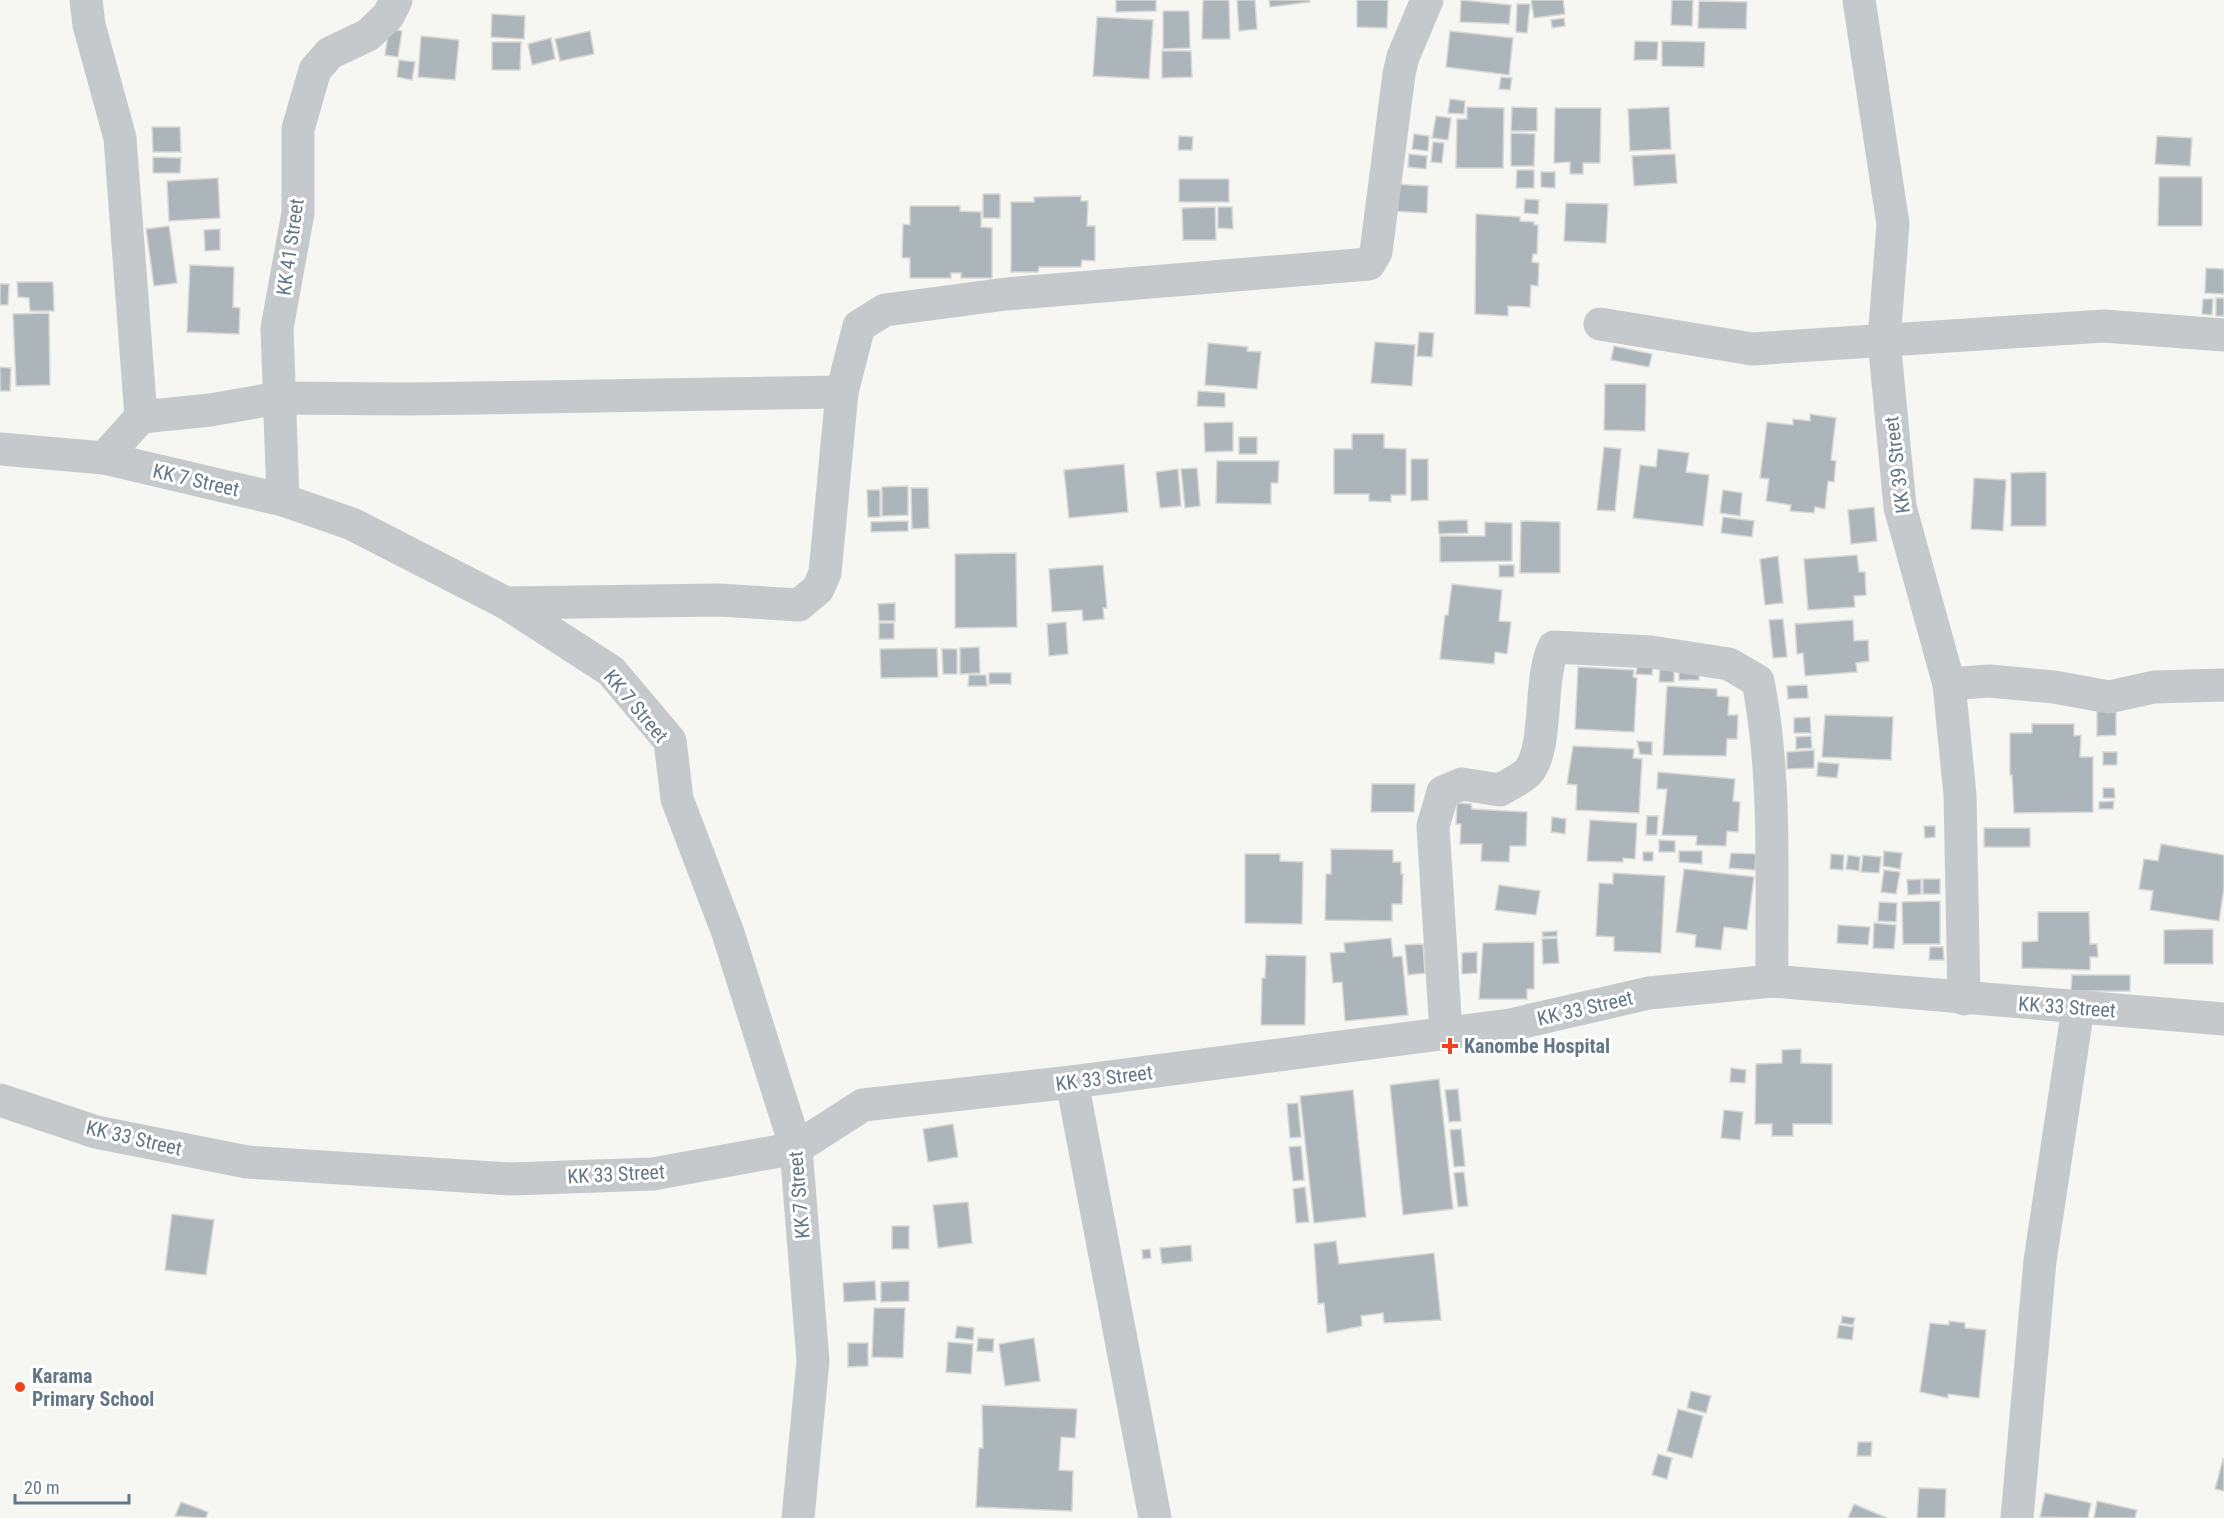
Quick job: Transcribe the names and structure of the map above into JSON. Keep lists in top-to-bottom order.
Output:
{
  "streets": {
    "street": [
      "KK 41 Street",
      "KK 39 Street",
      "KK 7 Street",
      "KK 33 Street"
    ]
  },
  "crossings": [
    ["KK 41 Street", "KK 7 Street"],
    ["KK 39 Street", "KK 33 Street"],
    ["KK 7 Street", "KK 33 Street"]
  ],
  "places": {
    "health": ["Kanombe Hospital"],
    "other": ["Karama Primary School"]
  },
  "scale_bar": "20 m"
}
